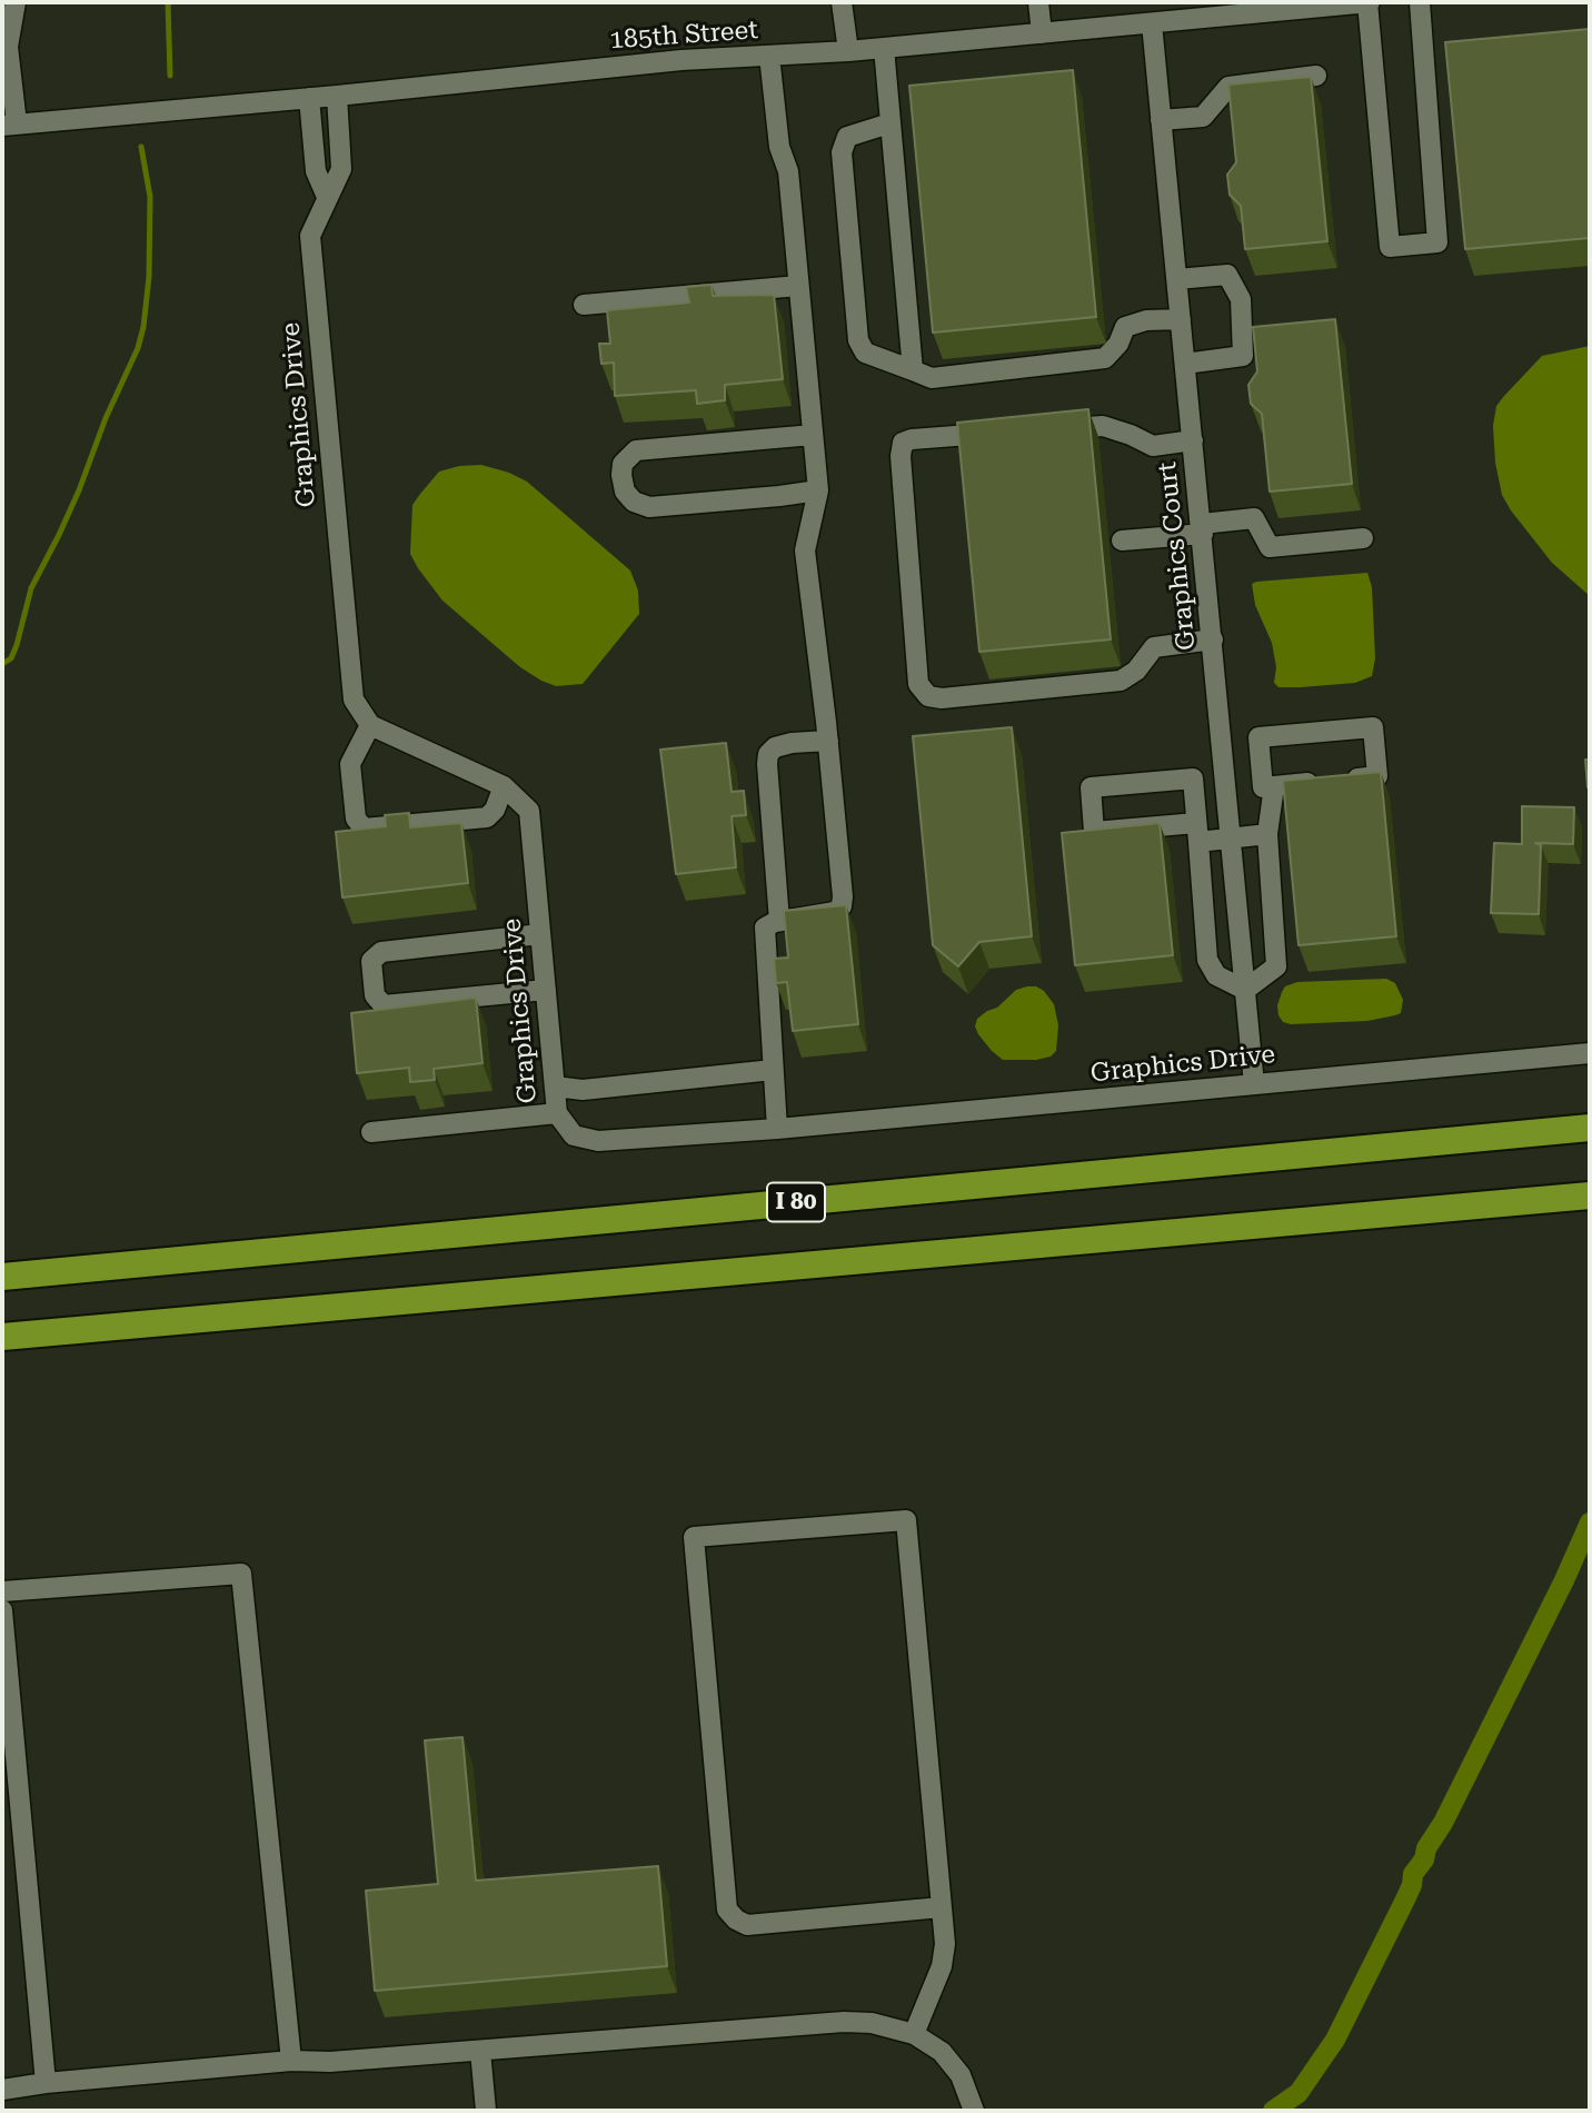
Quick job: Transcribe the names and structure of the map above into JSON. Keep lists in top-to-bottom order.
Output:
{
  "streets": {
    "highway": ["I 80"],
    "street": ["185th Street", "Graphics Drive", "Graphics Court"]
  },
  "crossings": [
    ["185th Street", "Graphics Drive"],
    ["185th Street", "Graphics Court"],
    ["Graphics Drive", "Graphics Court"]
  ]
}
